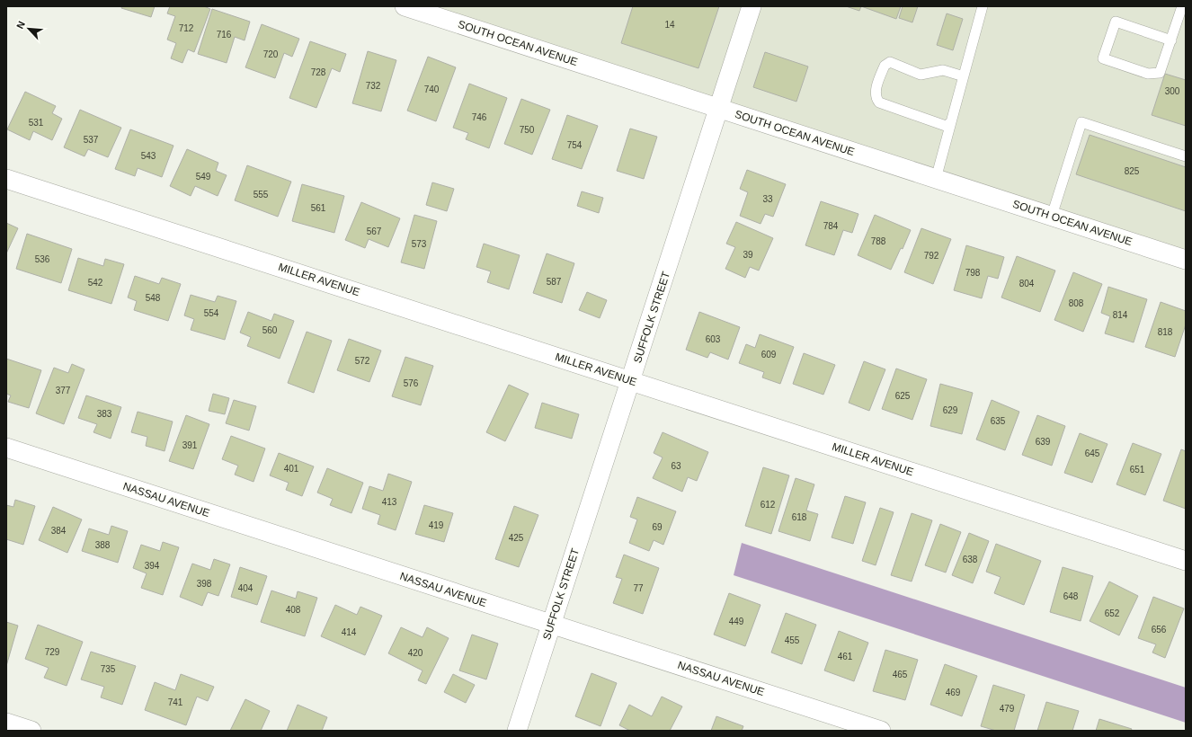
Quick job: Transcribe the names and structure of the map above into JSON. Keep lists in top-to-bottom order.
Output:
{
  "streets": {
    "street": [
      "SOUTH OCEAN AVENUE",
      "MILLER AVENUE",
      "SUFFOLK STREET",
      "NASSAU AVENUE"
    ]
  },
  "crossings": [
    ["SOUTH OCEAN AVENUE", "SUFFOLK STREET"],
    ["MILLER AVENUE", "SUFFOLK STREET"],
    ["SUFFOLK STREET", "NASSAU AVENUE"]
  ],
  "house_numbers": [
    "14",
    "712",
    "716",
    "720",
    "728",
    "732",
    "740",
    "300",
    "746",
    "531",
    "750",
    "537",
    "754",
    "543",
    "825",
    "549",
    "555",
    "33",
    "561",
    "784",
    "567",
    "788",
    "573",
    "39",
    "792",
    "536",
    "798",
    "587",
    "542",
    "804",
    "548",
    "808",
    "554",
    "814",
    "560",
    "818",
    "603",
    "609",
    "572",
    "576",
    "377",
    "625",
    "629",
    "383",
    "635",
    "639",
    "391",
    "645",
    "63",
    "401",
    "651",
    "413",
    "612",
    "618",
    "419",
    "69",
    "384",
    "425",
    "388",
    "638",
    "394",
    "398",
    "404",
    "77",
    "648",
    "408",
    "652",
    "449",
    "656",
    "414",
    "455",
    "729",
    "420",
    "461",
    "735",
    "465",
    "469",
    "741",
    "479"
  ],
  "north": "top left"
}
